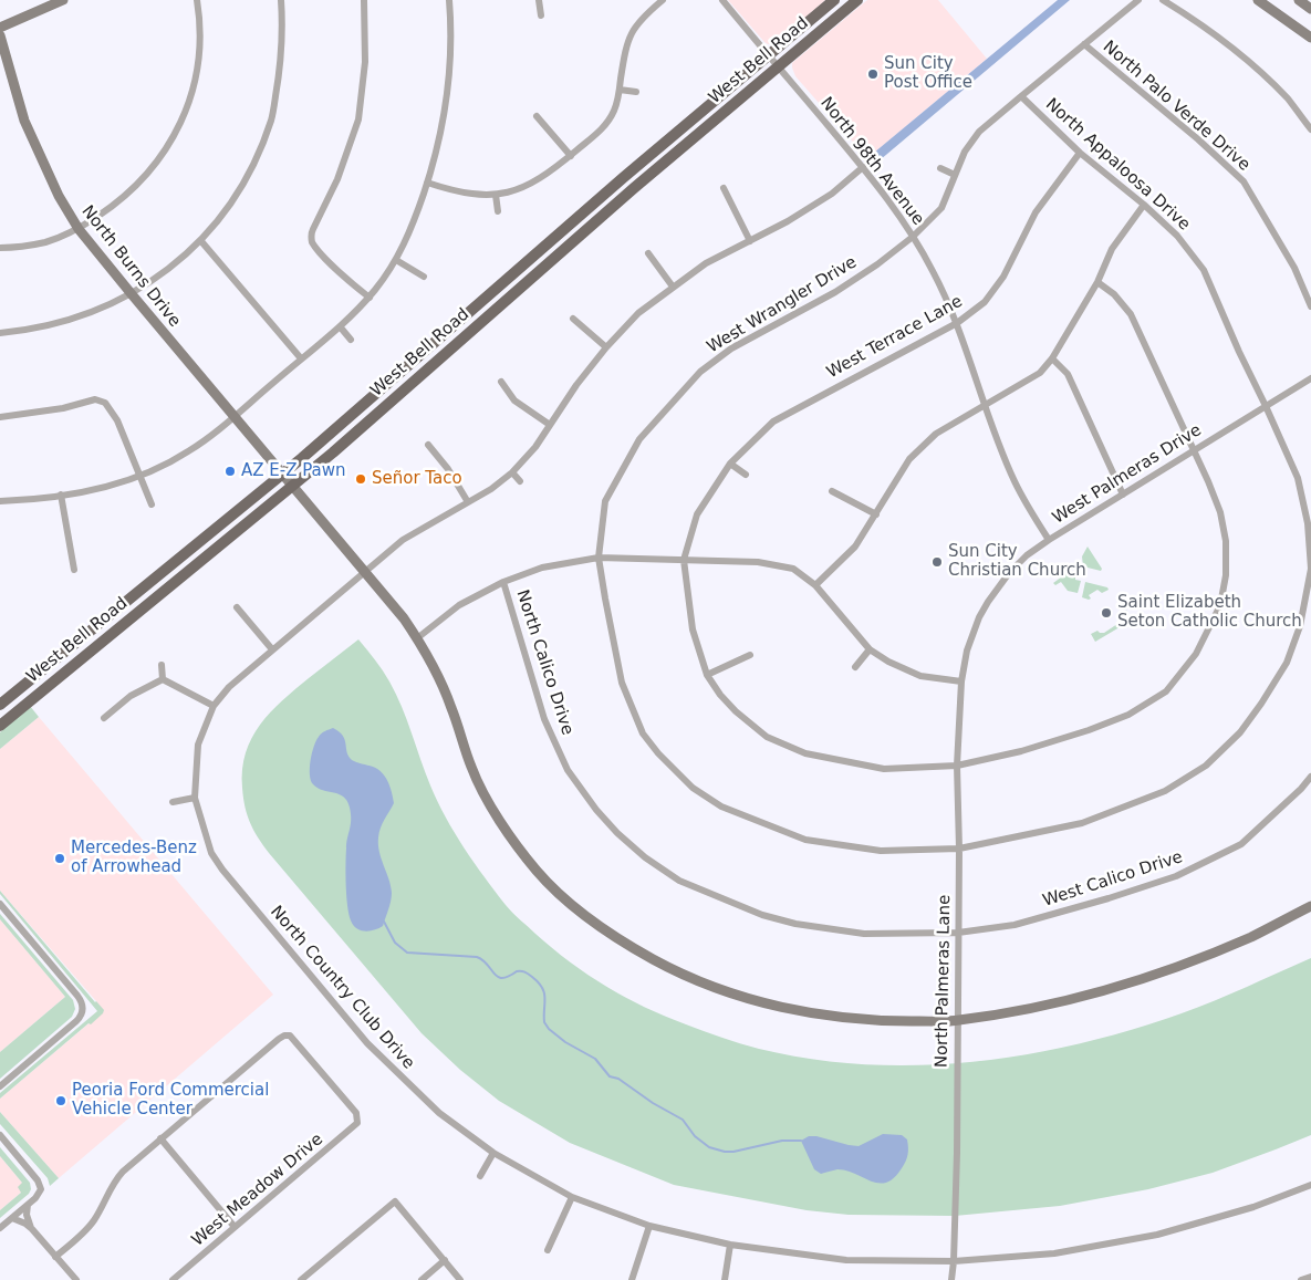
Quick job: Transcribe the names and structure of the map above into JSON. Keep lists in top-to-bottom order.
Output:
{
  "streets": {
    "main road": ["West Bell Road"],
    "street": [
      "North Palo Verde Drive",
      "North 98th Avenue",
      "North Appaloosa Drive",
      "North Burns Drive",
      "West Wrangler Drive",
      "West Terrace Lane",
      "West Palmeras Drive",
      "North Calico Drive",
      "West Calico Drive",
      "North Palmeras Lane",
      "North Country Club Drive",
      "West Meadow Drive"
    ]
  },
  "crossings": [
    ["West Bell Road", "North 98th Avenue"],
    ["West Bell Road", "North Burns Drive"],
    ["North Palo Verde Drive", "West Wrangler Drive"],
    ["North 98th Avenue", "West Wrangler Drive"],
    ["North 98th Avenue", "West Terrace Lane"],
    ["North 98th Avenue", "West Palmeras Drive"],
    ["North Appaloosa Drive", "West Wrangler Drive"],
    ["North Appaloosa Drive", "West Terrace Lane"],
    ["North Appaloosa Drive", "West Palmeras Drive"],
    ["North Appaloosa Drive", "North Palmeras Lane"],
    ["North Burns Drive", "North Palmeras Lane"],
    ["West Wrangler Drive", "North Palmeras Lane"],
    ["West Palmeras Drive", "North Palmeras Lane"],
    ["North Calico Drive", "West Calico Drive"],
    ["North Calico Drive", "North Palmeras Lane"],
    ["West Calico Drive", "North Palmeras Lane"],
    ["North Palmeras Lane", "North Country Club Drive"]
  ],
  "places": [
    "Sun City Post Office",
    "AZ E-Z Pawn",
    "Señor Taco",
    "Sun City Christian Church",
    "Saint Elizabeth Seton Catholic Church",
    "Mercedes-Benz of Arrowhead",
    "Peoria Ford Commercial Vehicle Center"
  ]
}
